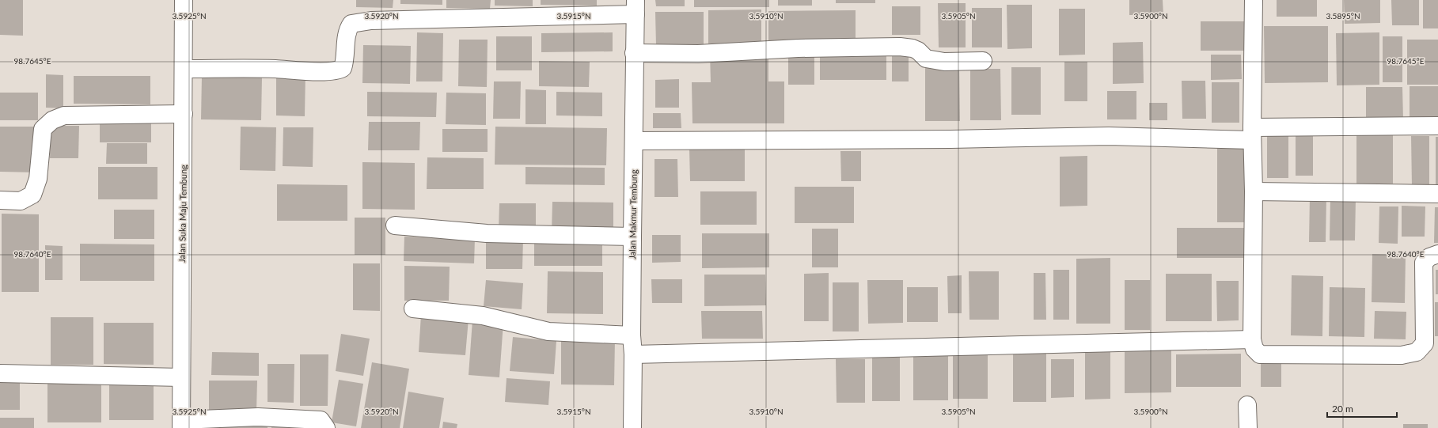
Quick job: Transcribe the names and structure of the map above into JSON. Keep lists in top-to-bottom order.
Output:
{
  "streets": {
    "street": ["Jalan Suka Maju Tembung", "Jalan Makmur Tembung"]
  },
  "scale_bar": "20 m",
  "coordinates": [
    "3.5925°N",
    "3.5920°N",
    "3.5915°N",
    "3.5910°N",
    "3.5905°N",
    "3.5900°N",
    "3.5895°N",
    "98.7645°E",
    "98.7640°E"
  ]
}
